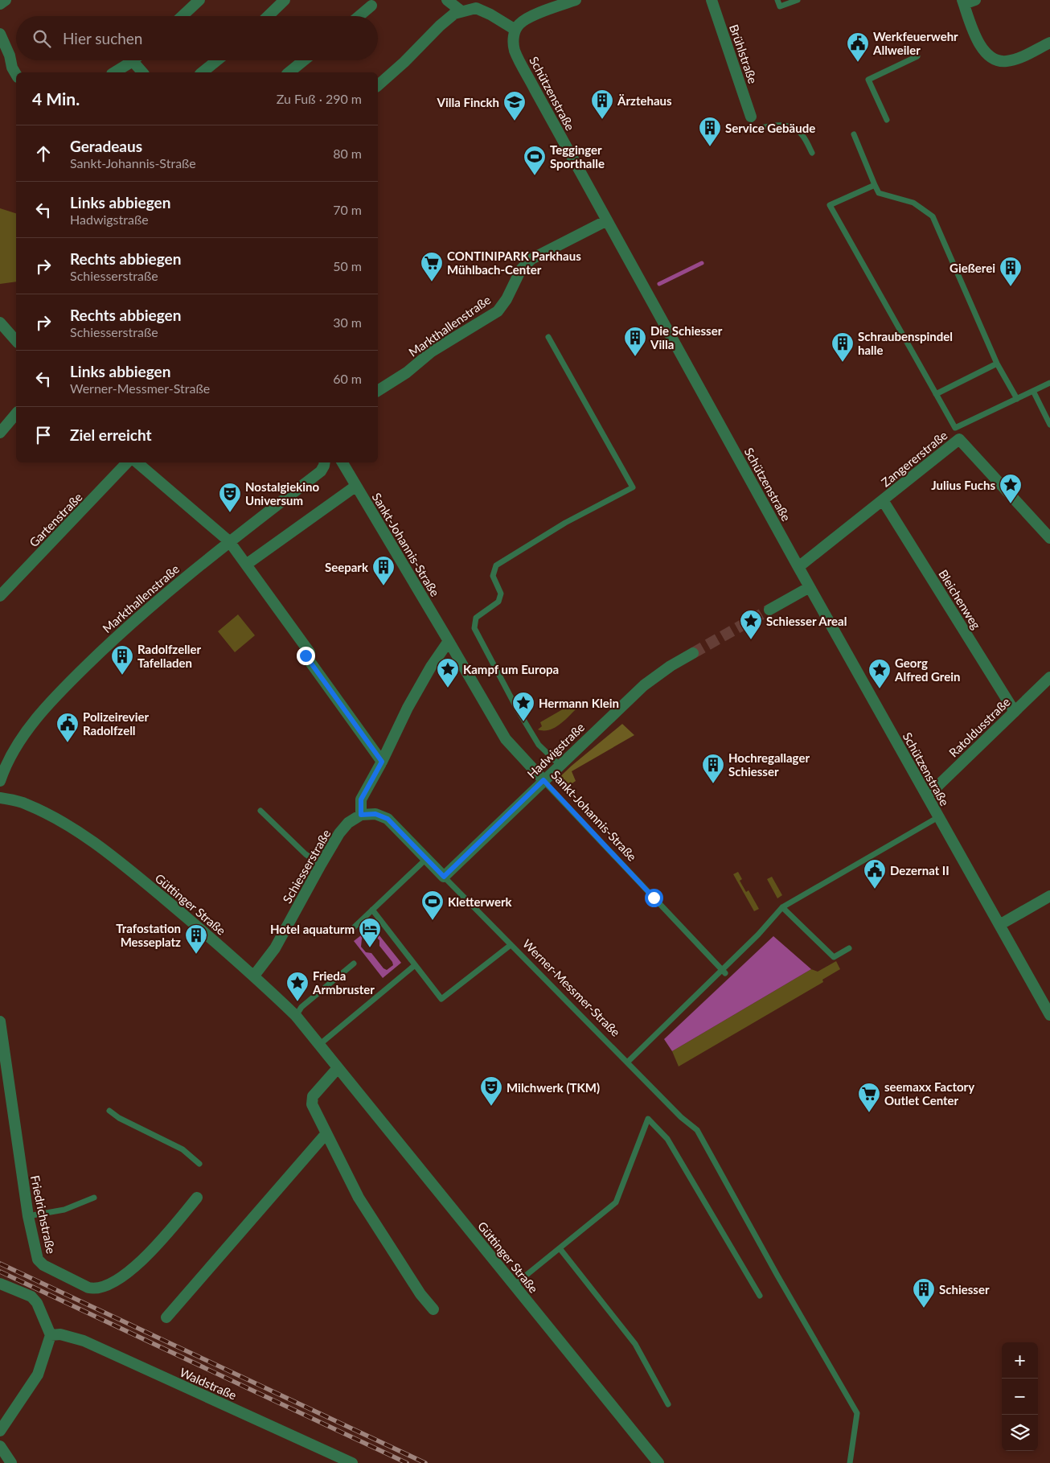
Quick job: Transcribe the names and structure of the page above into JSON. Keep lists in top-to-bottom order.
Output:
{
  "streets": {
    "street": [
      "Brühlstraße",
      "Schützenstraße",
      "Markthallenstraße",
      "Zangererstraße",
      "Gartenstraße",
      "Sankt-Johannis-Straße",
      "Bleichenweg",
      "Ratoldusstraße",
      "Hadwigstraße",
      "Schiesserstraße",
      "Güttinger Straße",
      "Friedrichstraße",
      "Waldstraße"
    ],
    "lane": ["Werner-Messmer-Straße"]
  },
  "crossings": [
    ["Schützenstraße", "Markthallenstraße"],
    ["Schützenstraße", "Zangererstraße"],
    ["Schützenstraße", "Ratoldusstraße"],
    ["Zangererstraße", "Bleichenweg"],
    ["Sankt-Johannis-Straße", "Hadwigstraße"],
    ["Bleichenweg", "Ratoldusstraße"],
    ["Hadwigstraße", "Werner-Messmer-Straße"],
    ["Schiesserstraße", "Güttinger Straße"]
  ],
  "places": {
    "public building": ["Werkfeuerwehr Allweiler", "Polizeirevier Radolfzell", "Dezernat II"],
    "building": [
      "Ärztehaus",
      "Service Gebäude",
      "Gießerei",
      "Die Schiesser Villa",
      "Schraubenspindel halle",
      "Seepark",
      "Radolfzeller Tafelladen",
      "Hochregallager Schiesser",
      "Trafostation Messeplatz",
      "Schiesser"
    ],
    "school or university": ["Villa Finckh"],
    "sports": ["Tegginger Sporthalle", "Kletterwerk"],
    "supermarket": ["CONTINIPARK Parkhaus Mühlbach-Center", "seemaxx Factory Outlet Center"],
    "place": [
      "Julius Fuchs",
      "Schiesser Areal",
      "Kampf um Europa",
      "Georg Alfred Grein",
      "Hermann Klein",
      "Frieda Armbruster"
    ],
    "theatre": ["Nostalgiekino Universum", "Milchwerk (TKM)"],
    "hotel": ["Hotel aquaturm"]
  },
  "page": {
    "search": "Hier suchen",
    "heading": ["4 Min.", "Zu Fuß · 290 m"],
    "list": [
      ["Geradeaus", "Sankt-Johannis-Straße", "80 m"],
      ["Links abbiegen", "Hadwigstraße", "70 m"],
      ["Rechts abbiegen", "Schiesserstraße", "50 m"],
      ["Rechts abbiegen", "Schiesserstraße", "30 m"],
      ["Links abbiegen", "Werner-Messmer-Straße", "60 m"],
      "Ziel erreicht"
    ],
    "map_buttons": ["+", "−"]
  }
}
